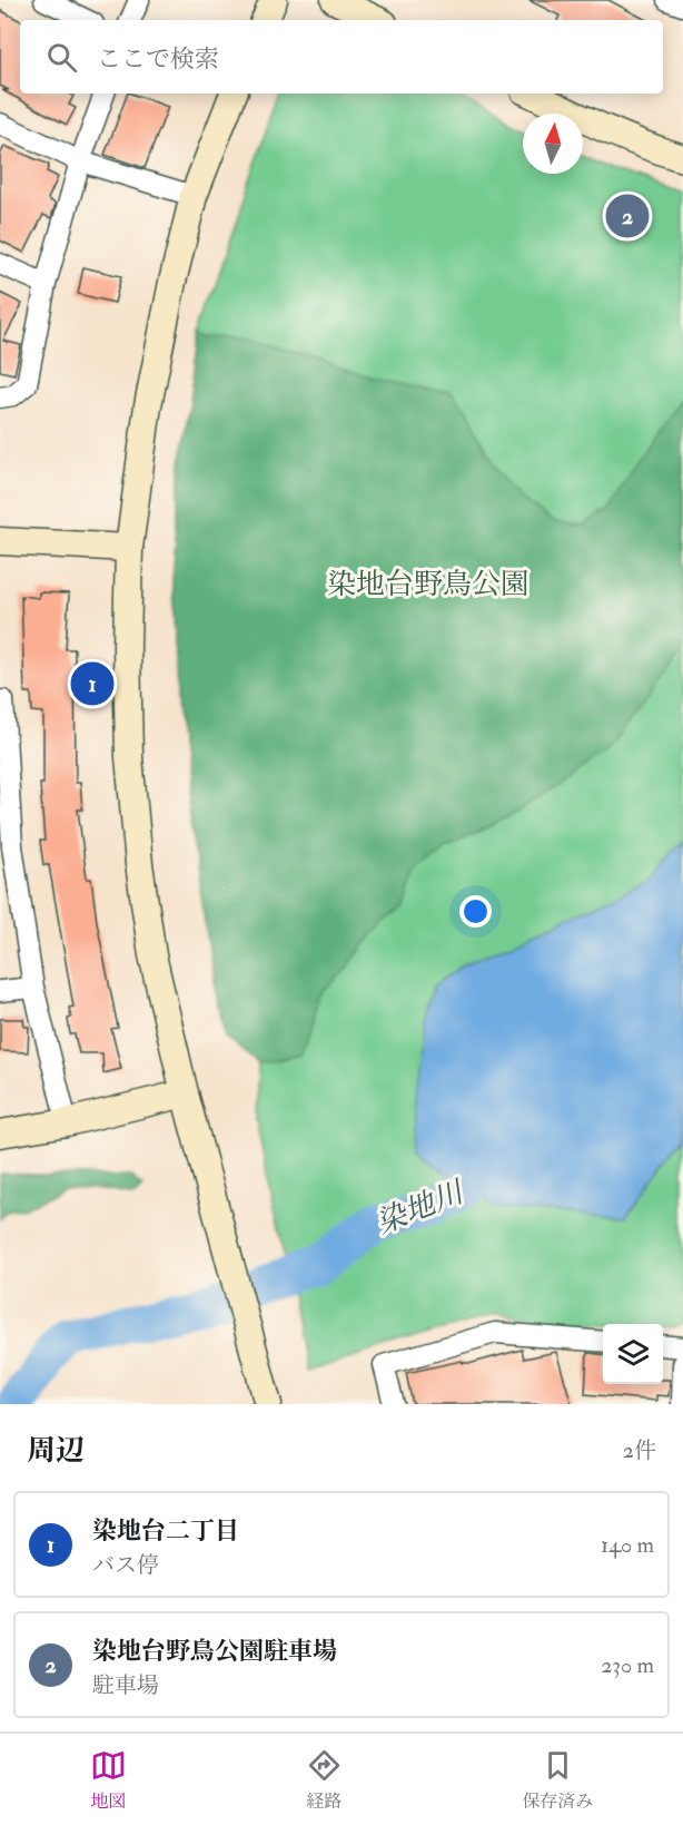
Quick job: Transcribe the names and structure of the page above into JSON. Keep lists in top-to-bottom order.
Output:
{
  "water": ["染地川"],
  "parks": ["染地台野鳥公園"],
  "north": "top",
  "page": {
    "search": "ここで検索",
    "pins": ["2", "1"],
    "heading": ["周辺", "2件"],
    "list": [
      {
        "mark": "1",
        "name": "染地台二丁目",
        "note": "バス停",
        "value": "140 m"
      },
      {
        "mark": "2",
        "name": "染地台野鳥公園駐車場",
        "note": "駐車場",
        "value": "230 m"
      }
    ],
    "nav": ["地図", "経路", "保存済み"]
  }
}
